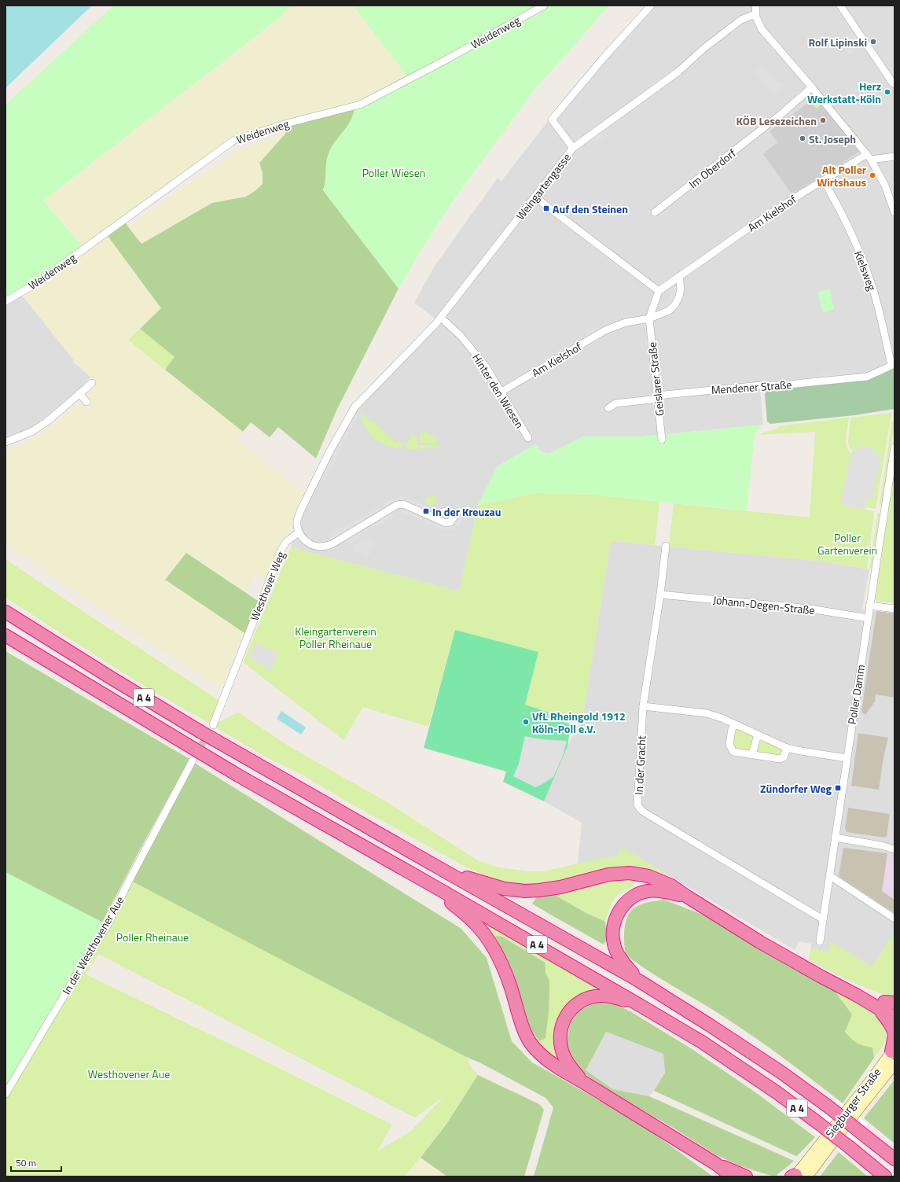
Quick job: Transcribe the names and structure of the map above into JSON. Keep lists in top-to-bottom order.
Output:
{
  "streets": {
    "highway": ["A 4"],
    "main road": ["Siegburger Straße"],
    "street": [
      "Weidenweg",
      "Im Oberdorf",
      "Weingartengasse",
      "Am Kielshof",
      "Kielsweg",
      "Geislarer Straße",
      "Mendener Straße",
      "Hinter den Wiesen",
      "Westhover Weg",
      "Johann-Degen-Straße",
      "Poller Damm",
      "In der Gracht",
      "In der Westhovener Aue"
    ]
  },
  "crossings": [
    ["Weingartengasse", "Hinter den Wiesen"],
    ["Weingartengasse", "Westhover Weg"],
    ["Am Kielshof", "Kielsweg"],
    ["Am Kielshof", "Geislarer Straße"],
    ["Am Kielshof", "Hinter den Wiesen"],
    ["Kielsweg", "Mendener Straße"],
    ["Geislarer Straße", "Mendener Straße"],
    ["Johann-Degen-Straße", "Poller Damm"],
    ["Johann-Degen-Straße", "In der Gracht"],
    ["Poller Damm", "In der Gracht"]
  ],
  "parks": [
    "Poller Wiesen",
    "Poller Gartenverein",
    "Kleingartenverein Poller Rheinaue",
    "Poller Rheinaue",
    "Westhovener Aue"
  ],
  "places": {
    "other": [
      "Rolf Lipinski",
      "Herz Werkstatt-Köln",
      "KÖB Lesezeichen",
      "St. Joseph",
      "Alt Poller Wirtshaus",
      "VfL Rheingold 1912 Köln-Poll e.V."
    ],
    "transit": ["Auf den Steinen", "In der Kreuzau", "Zündorfer Weg"]
  },
  "scale_bar": "50 m"
}
